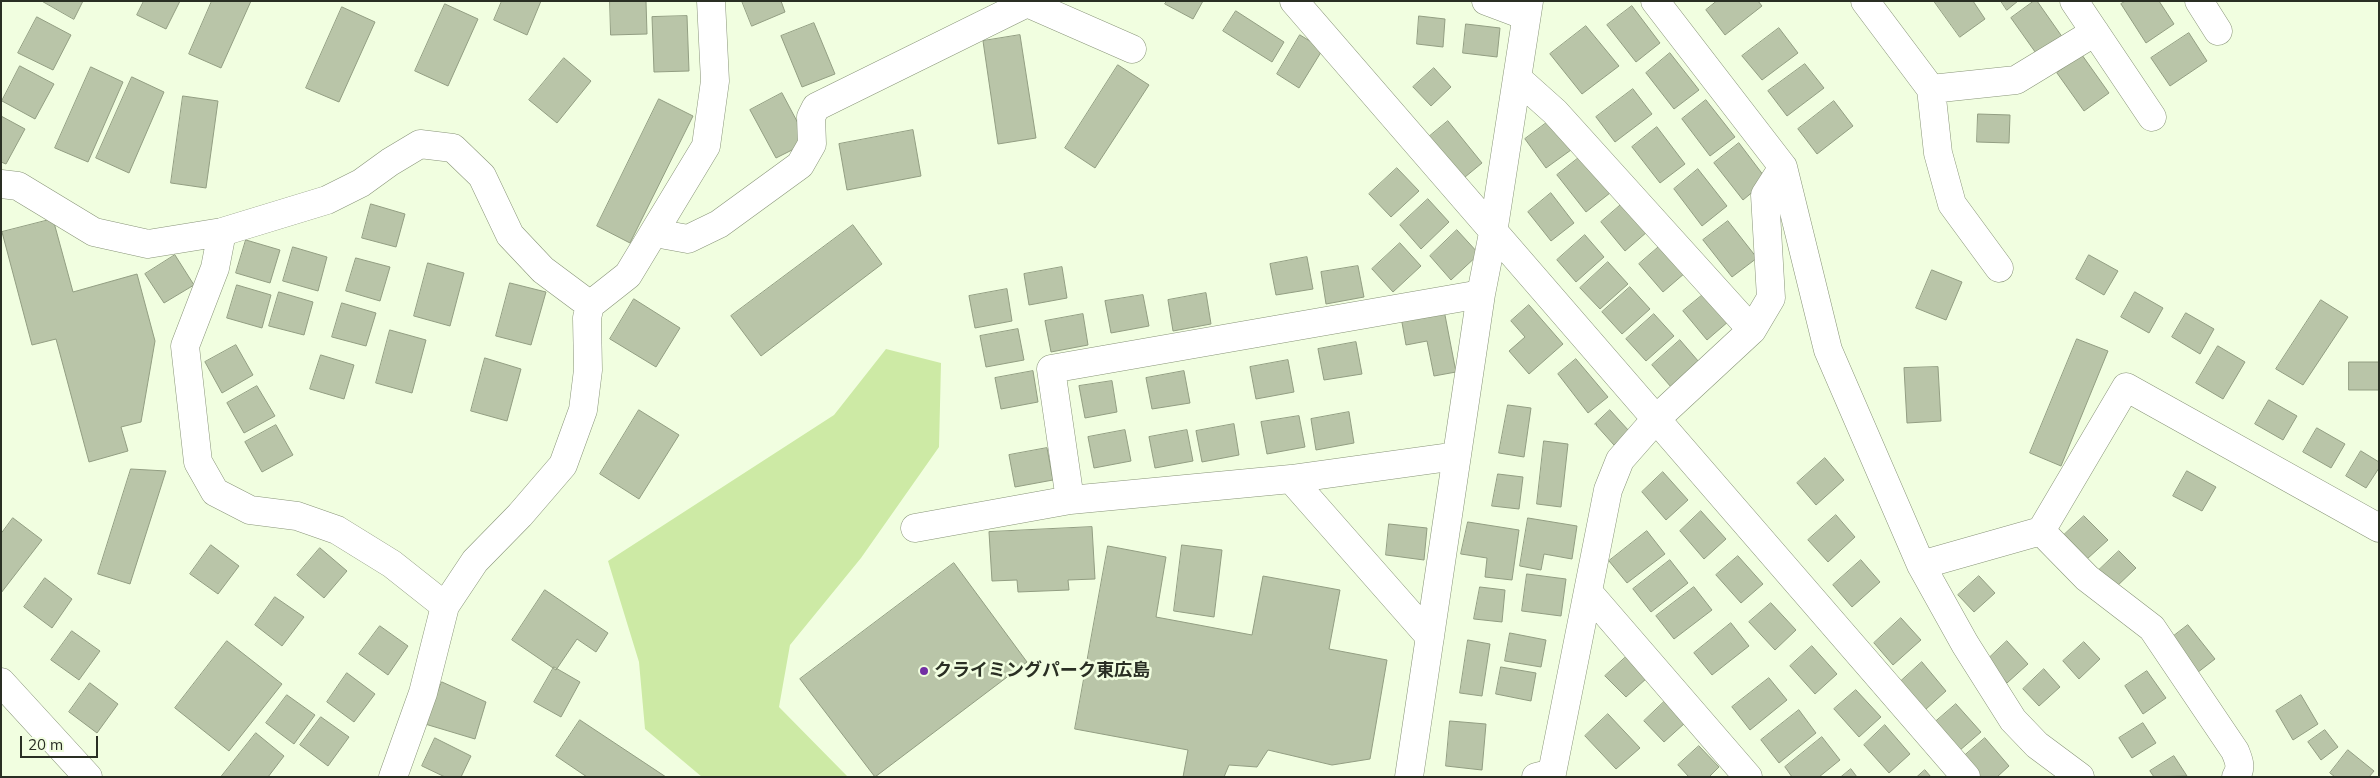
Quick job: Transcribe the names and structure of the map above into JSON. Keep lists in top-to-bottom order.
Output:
{
  "places": ["クライミングパーク東広島"],
  "scale_bar": "20 m"
}
